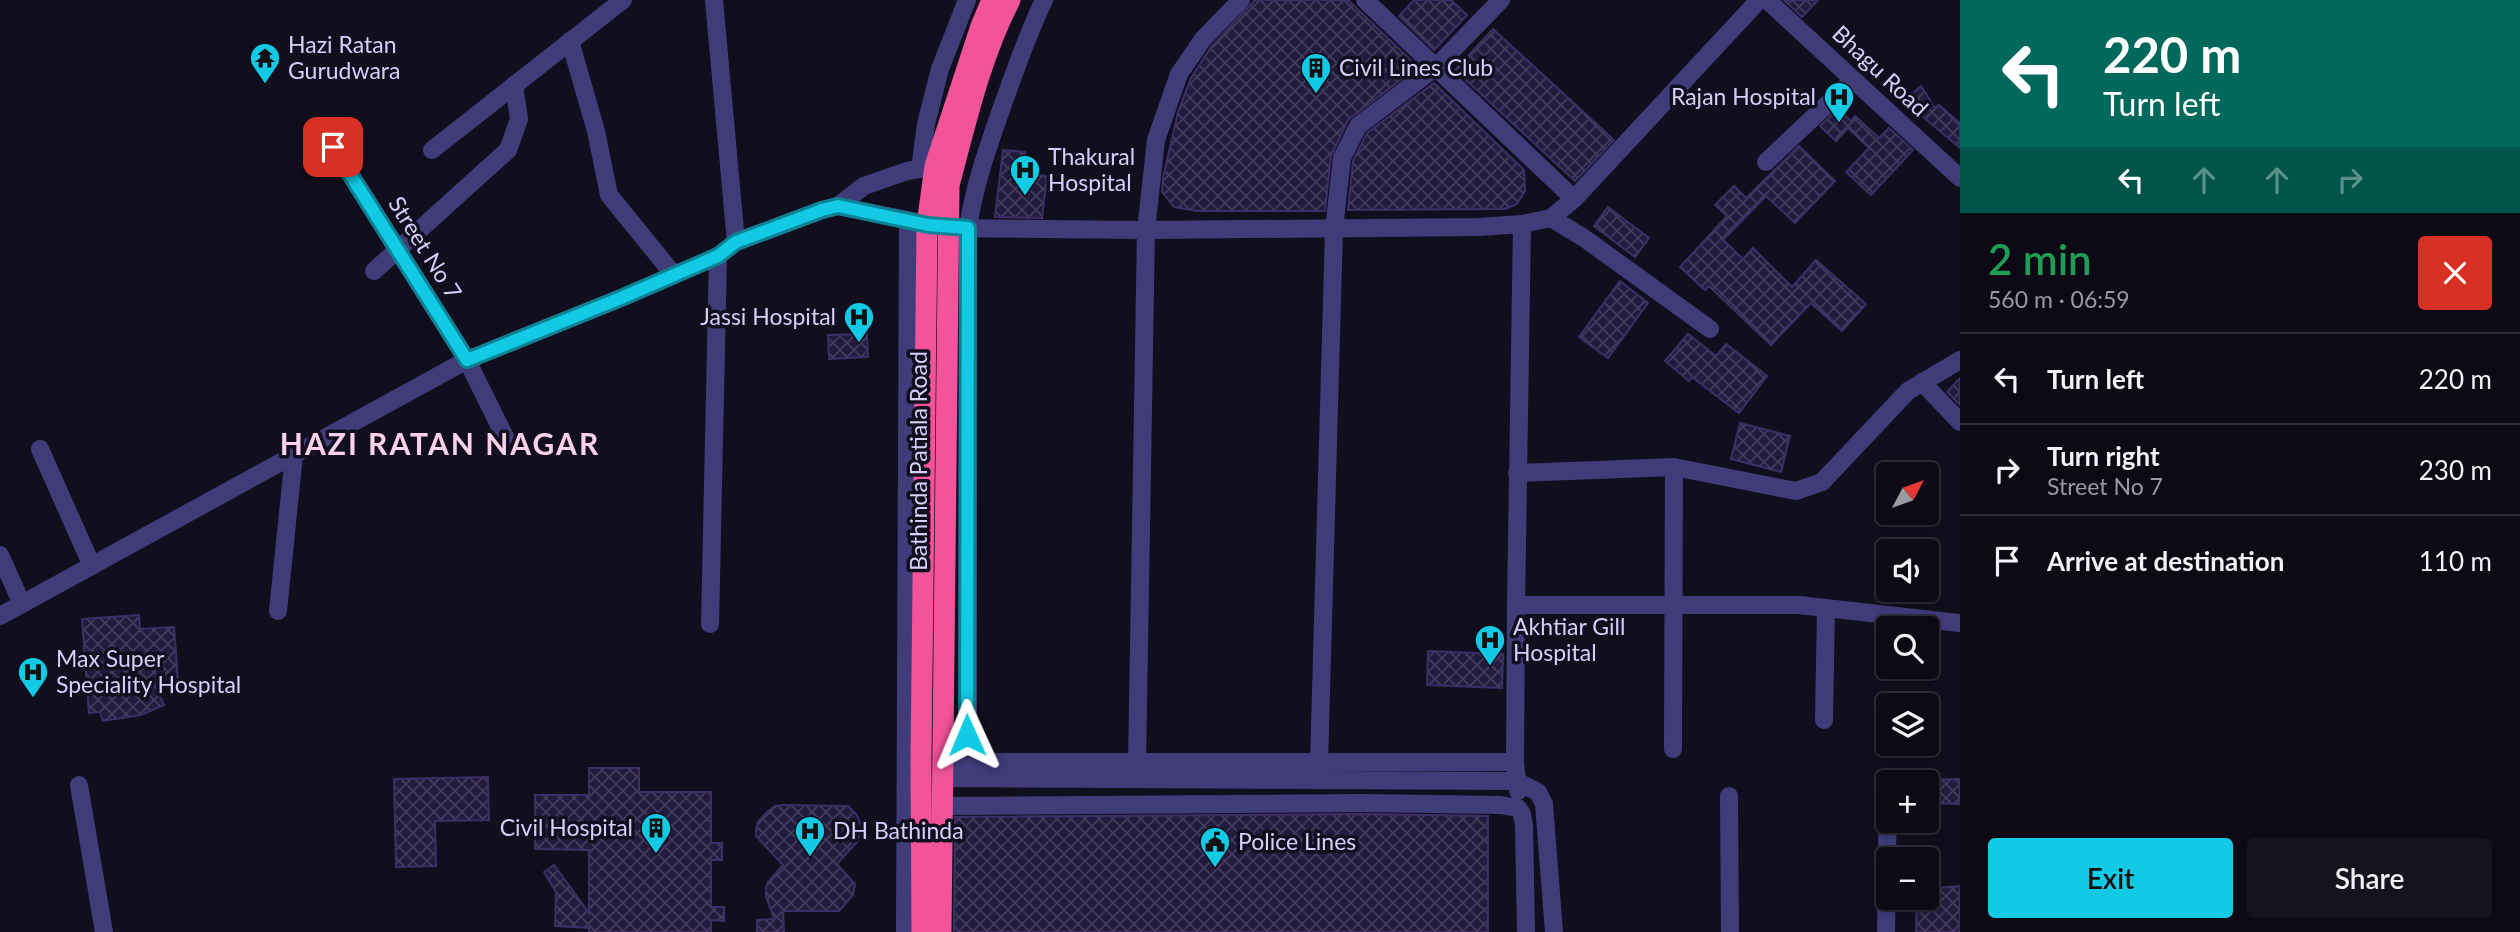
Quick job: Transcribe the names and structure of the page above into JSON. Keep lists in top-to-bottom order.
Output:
{
  "streets": {
    "highway": ["Bathinda Patiala Road"],
    "street": ["Bhagu Road", "Street No 7"]
  },
  "districts": ["HAZI RATAN NAGAR"],
  "places": {
    "temple": ["Hazi Ratan Gurudwara"],
    "building": ["Civil Lines Club", "Civil Hospital"],
    "hospital": [
      "Rajan Hospital",
      "Thakural Hospital",
      "Jassi Hospital",
      "Akhtiar Gill Hospital",
      "Max Super Speciality Hospital",
      "DH Bathinda"
    ],
    "public building": ["Police Lines"]
  },
  "north": "top right",
  "page": {
    "turn": ["220 m", "Turn left"],
    "heading": ["2 min", "560 m · 06:59"],
    "list": [
      {
        "name": "Turn left",
        "value": "220 m"
      },
      {
        "name": "Turn right",
        "note": "Street No 7",
        "value": "230 m"
      },
      {
        "name": "Arrive at destination",
        "value": "110 m"
      }
    ],
    "map_buttons": ["+", "−"],
    "buttons": ["Exit", "Share"]
  }
}
